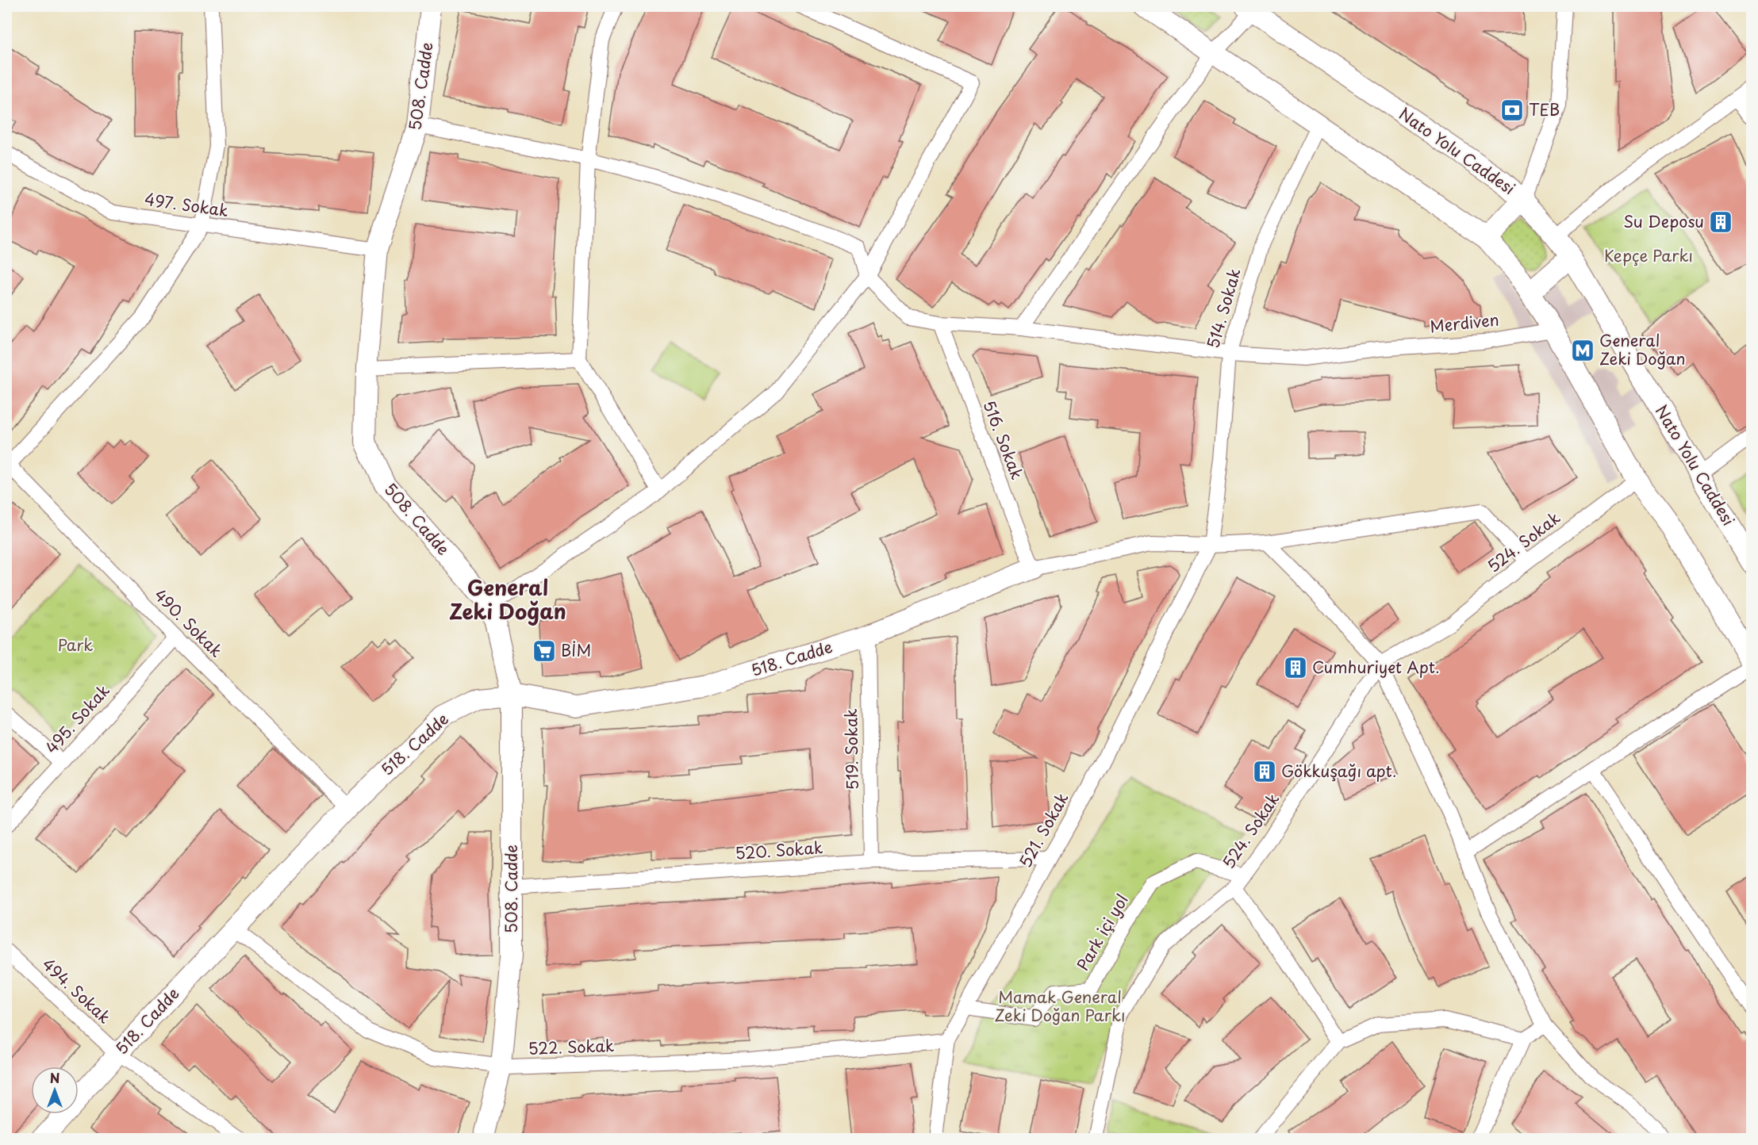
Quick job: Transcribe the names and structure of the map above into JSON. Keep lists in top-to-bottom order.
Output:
{
  "streets": {
    "street": [
      "508. Cadde",
      "Nato Yolu Caddesi",
      "497. Sokak",
      "514. Sokak",
      "Merdiven",
      "516. Sokak",
      "524. Sokak",
      "490. Sokak",
      "518. Cadde",
      "495. Sokak",
      "519. Sokak",
      "521. Sokak",
      "520. Sokak",
      "Park içi yol",
      "494. Sokak",
      "522. Sokak"
    ]
  },
  "crossings": [
    ["508. Cadde", "497. Sokak"],
    ["508. Cadde", "518. Cadde"],
    ["508. Cadde", "520. Sokak"],
    ["508. Cadde", "522. Sokak"],
    ["514. Sokak", "Merdiven"],
    ["514. Sokak", "521. Sokak"],
    ["Merdiven", "516. Sokak"],
    ["516. Sokak", "518. Cadde"],
    ["524. Sokak", "Park içi yol"],
    ["490. Sokak", "518. Cadde"],
    ["490. Sokak", "495. Sokak"],
    ["518. Cadde", "519. Sokak"],
    ["518. Cadde", "494. Sokak"],
    ["518. Cadde", "522. Sokak"],
    ["519. Sokak", "520. Sokak"],
    ["521. Sokak", "520. Sokak"],
    ["521. Sokak", "Park içi yol"],
    ["521. Sokak", "522. Sokak"]
  ],
  "districts": ["General Zeki Doğan"],
  "parks": ["Kepçe Parkı", "Park", "Mamak General Zeki Doğan Parkı"],
  "places": {
    "bank": ["TEB"],
    "building": ["Su Deposu", "Cumhuriyet Apt.", "Gökkuşağı apt."],
    "metro station": ["General Zeki Doğan"],
    "supermarket": ["BİM"]
  },
  "north": "top"
}
